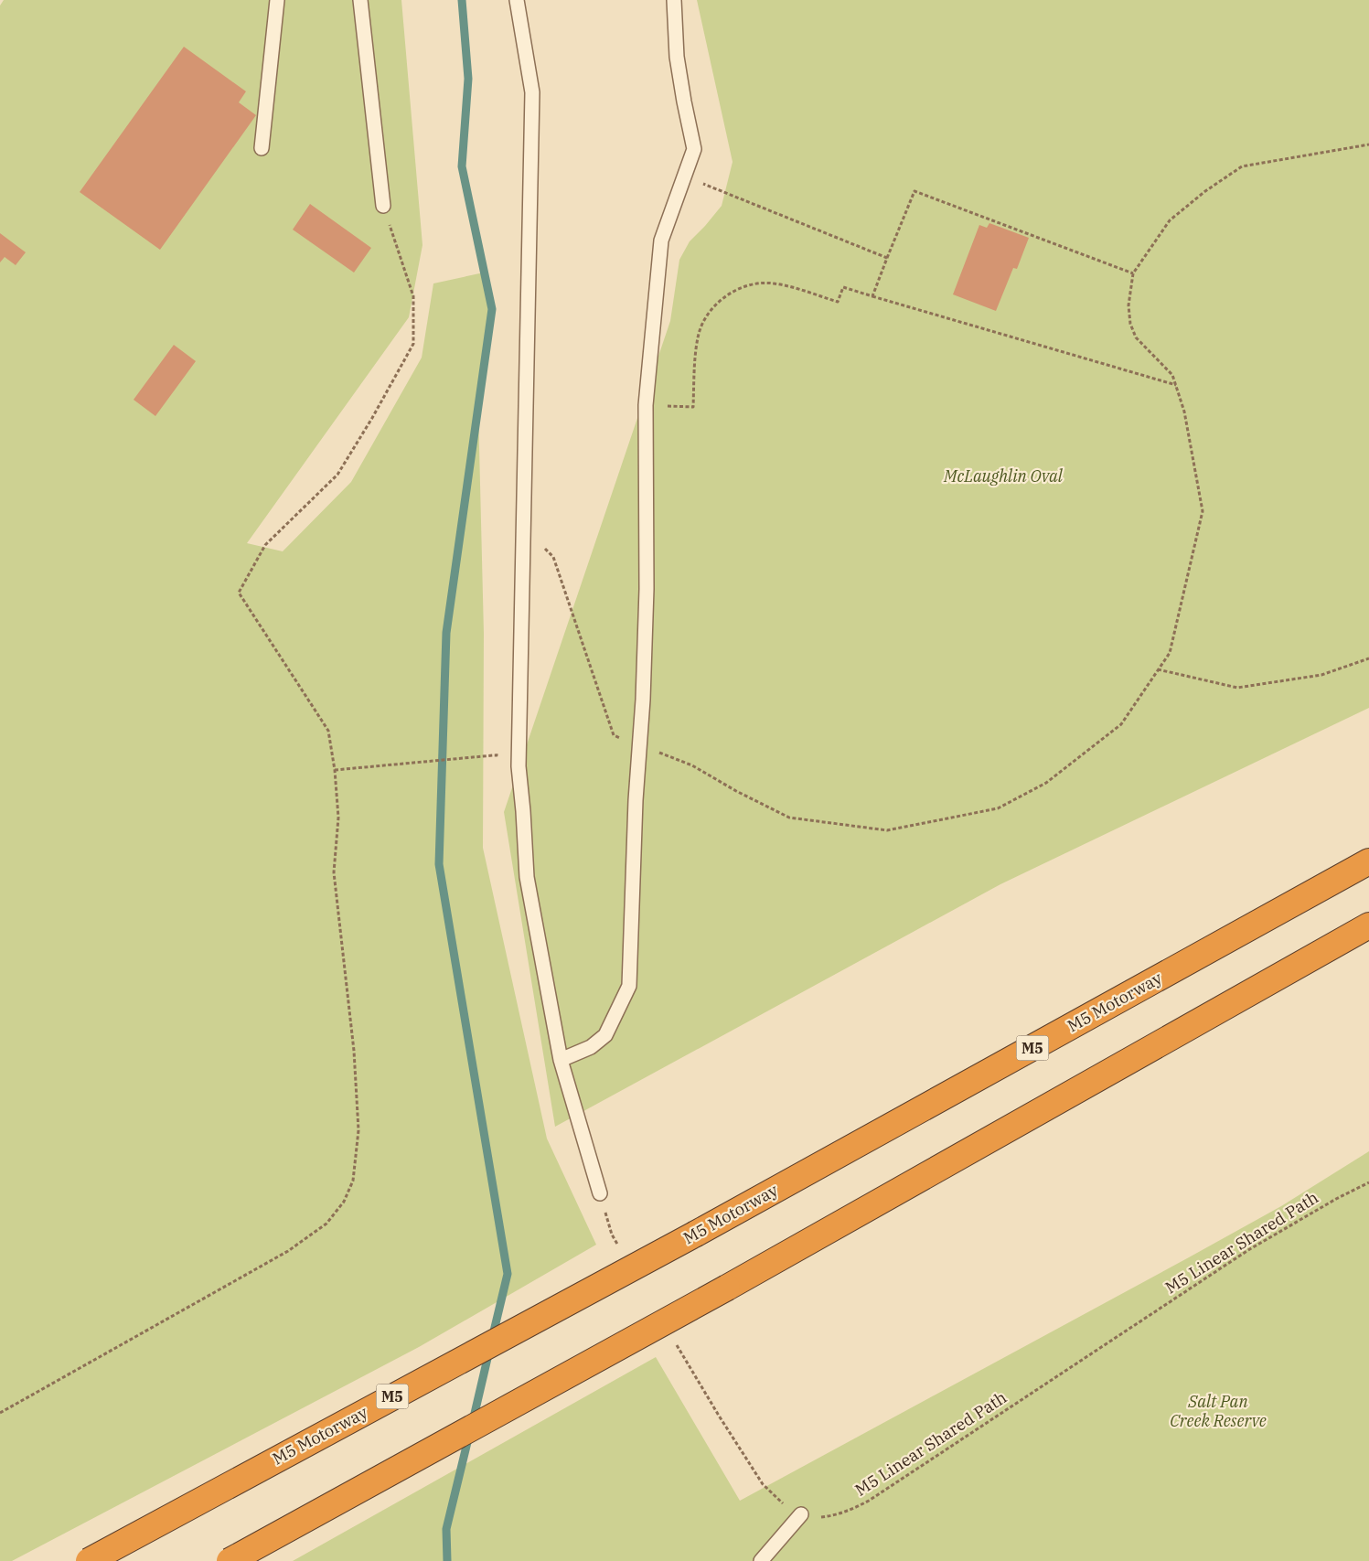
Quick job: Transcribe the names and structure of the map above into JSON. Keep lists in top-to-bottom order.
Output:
{
  "streets": {
    "highway": ["M5 Motorway", "M5"],
    "path": ["M5 Linear Shared Path"]
  },
  "parks": ["McLaughlin Oval", "Salt Pan Creek Reserve"]
}
